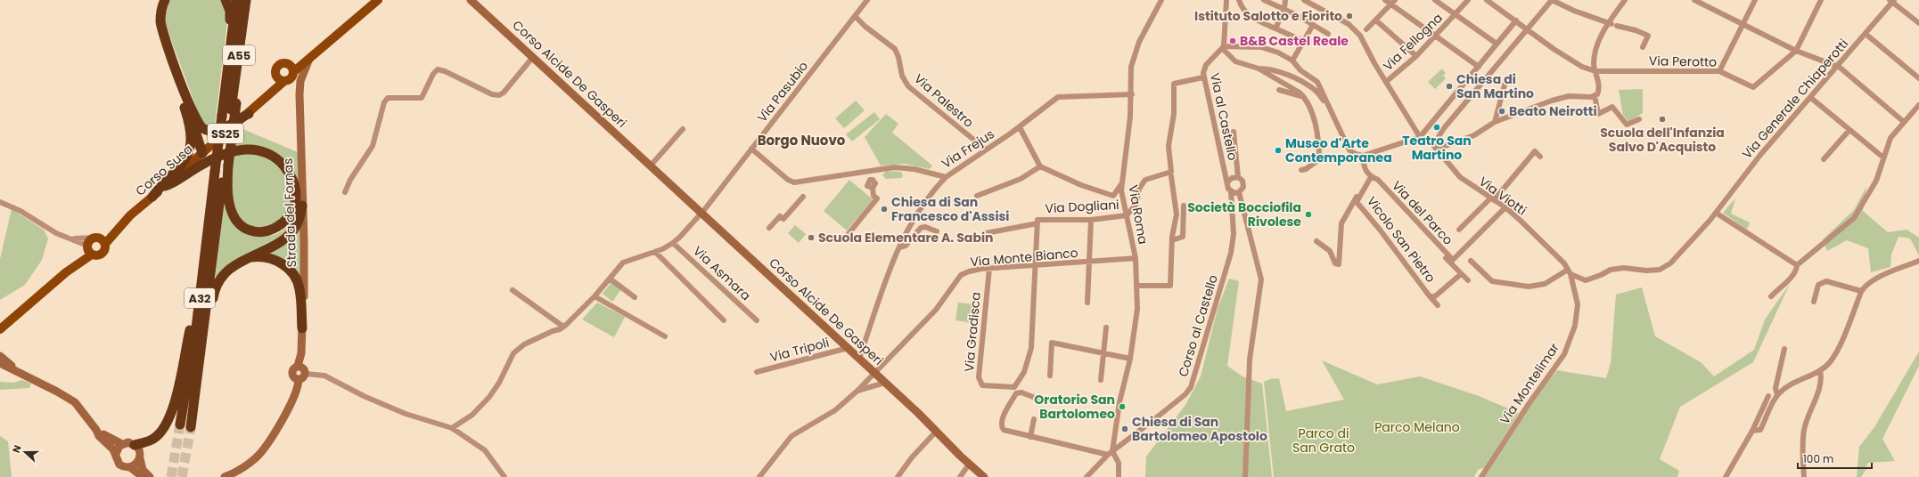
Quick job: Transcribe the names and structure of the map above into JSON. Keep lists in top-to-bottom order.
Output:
{
  "streets": {
    "highway": ["A55", "A32"],
    "main road": ["SS25", "Corso Susa"],
    "street": [
      "Via Fellogna",
      "Via Perotto",
      "Corso Alcide De Gasperi",
      "Via Pasubio",
      "Via Generale Chiaperotti",
      "Via Palestro",
      "Via al Castello",
      "Via Frejus",
      "Via Viotti",
      "Via Dogliani",
      "Strada del Fornas",
      "Via del Parco",
      "Via Roma",
      "Vicolo San Pietro",
      "Via Monte Bianco",
      "Via Asmara",
      "Corso al Castello",
      "Via Gradisca",
      "Via Tripoli",
      "Via Montelimar"
    ]
  },
  "crossings": [
    ["A55", "A32"],
    ["Corso Alcide De Gasperi", "Via Pasubio"],
    ["Corso Alcide De Gasperi", "Via Monte Bianco"],
    ["Corso Alcide De Gasperi", "Via Tripoli"],
    ["Via Pasubio", "Via Palestro"],
    ["Via Pasubio", "Via Frejus"],
    ["Via Pasubio", "Via Asmara"],
    ["Via Generale Chiaperotti", "Via Viotti"],
    ["Via Generale Chiaperotti", "Via Montelimar"],
    ["Via Palestro", "Via Frejus"],
    ["Via al Castello", "Corso al Castello"],
    ["SS25", "Corso Susa"],
    ["SS25", "Strada del Fornas"],
    ["Via Frejus", "Via Roma"],
    ["Via Viotti", "Via del Parco"],
    ["Via Viotti", "Via Montelimar"],
    ["Via Dogliani", "Via Roma"],
    ["Via del Parco", "Vicolo San Pietro"],
    ["Via Roma", "Via Monte Bianco"],
    ["Via Roma", "Corso al Castello"],
    ["Via Monte Bianco", "Via Gradisca"]
  ],
  "districts": ["Borgo Nuovo"],
  "parks": ["Parco Melano", "Parco di San Grato"],
  "places": [
    "Istituto Salotto e Fiorito",
    "B&B Castel Reale",
    "Chiesa di San Martino",
    "Beato Neirotti",
    "Scuola dell'Infanzia Salvo D'Acquisto",
    "Teatro San Martino",
    "Museo d'Arte Contemporanea",
    "Chiesa di San Francesco d'Assisi",
    "Società Bocciofila Rivolese",
    "Scuola Elementare A. Sabin",
    "Oratorio San Bartolomeo",
    "Chiesa di San Bartolomeo Apostolo"
  ],
  "scale_bar": "100 m",
  "north": "left"
}
